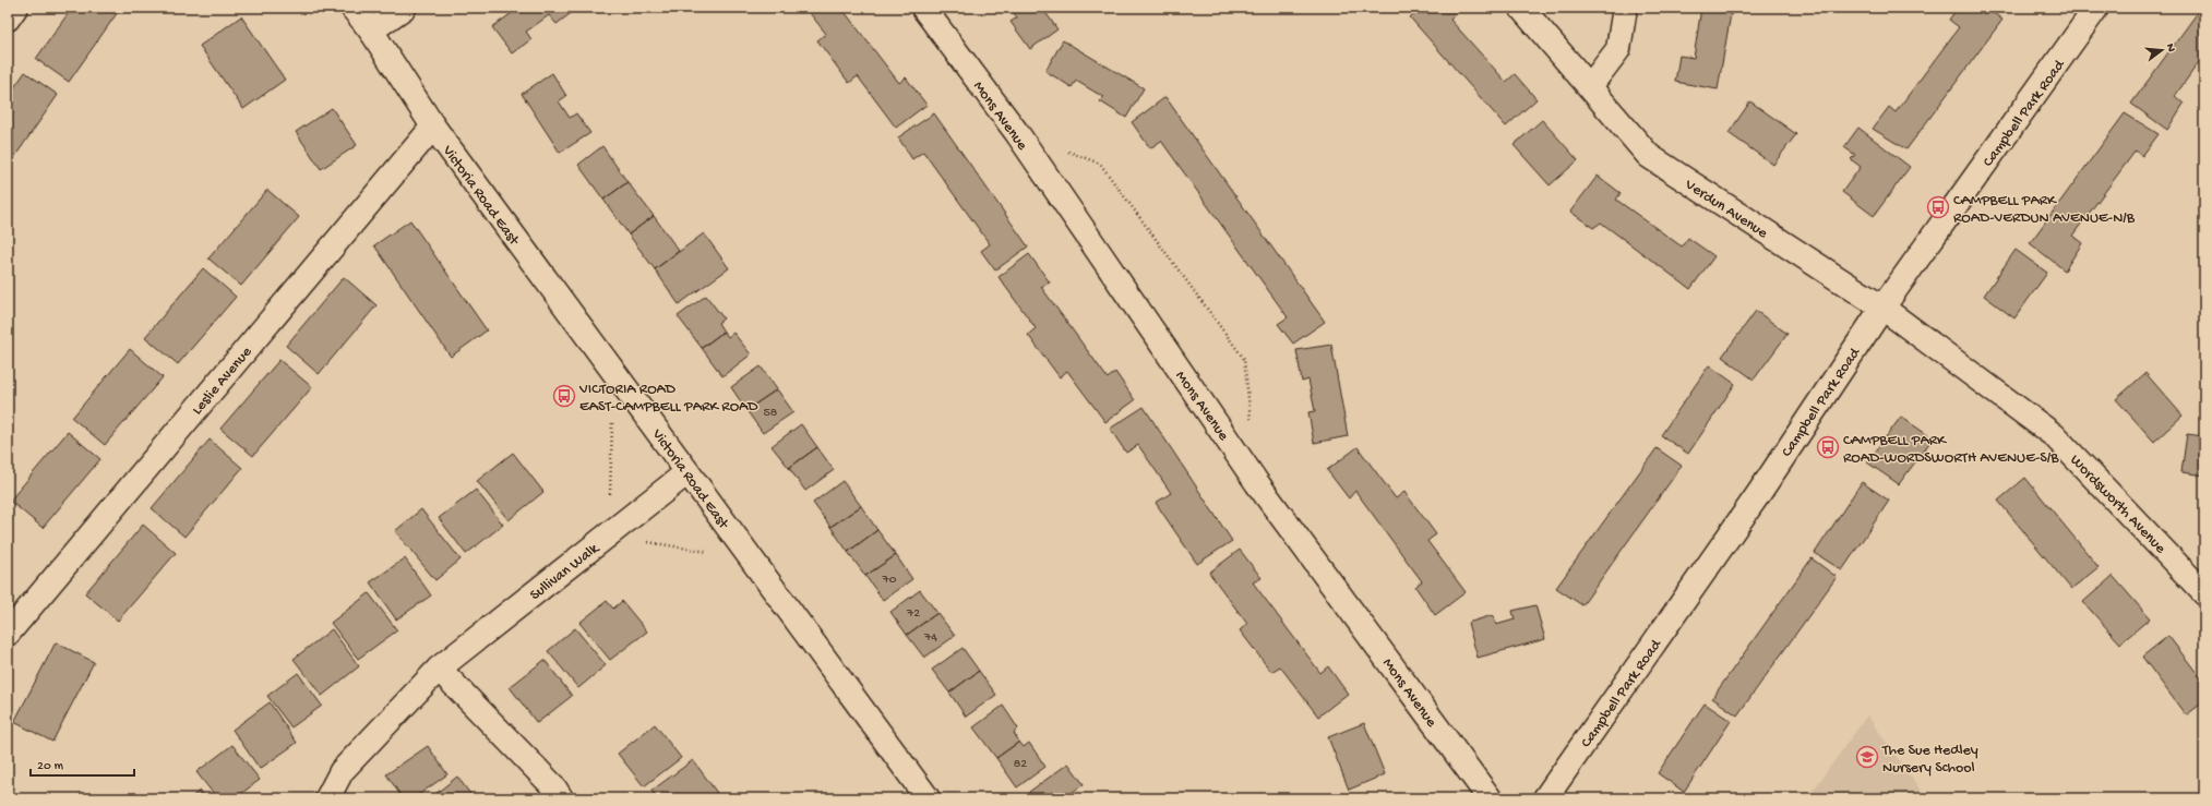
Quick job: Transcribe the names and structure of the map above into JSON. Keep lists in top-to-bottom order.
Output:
{
  "streets": {
    "street": [
      "Campbell Park Road",
      "Mons Avenue",
      "Victoria Road East",
      "Verdun Avenue",
      "Leslie Avenue",
      "Wordsworth Avenue",
      "Sullivan Walk"
    ]
  },
  "crossings": [
    ["Campbell Park Road", "Verdun Avenue"],
    ["Campbell Park Road", "Wordsworth Avenue"],
    ["Victoria Road East", "Leslie Avenue"],
    ["Victoria Road East", "Sullivan Walk"],
    ["Verdun Avenue", "Wordsworth Avenue"]
  ],
  "places": {
    "bus stop": ["CAMPBELL PARK ROAD-VERDUN AVENUE-N/B", "VICTORIA ROAD EAST-CAMPBELL PARK ROAD", "CAMPBELL PARK ROAD-WORDSWORTH AVENUE-S/B"],
    "school or university": ["The Sue Hedley Nursery School"]
  },
  "house_numbers": [
    "58",
    "70",
    "72",
    "74",
    "82"
  ],
  "scale_bar": "20 m",
  "north": "right"
}
